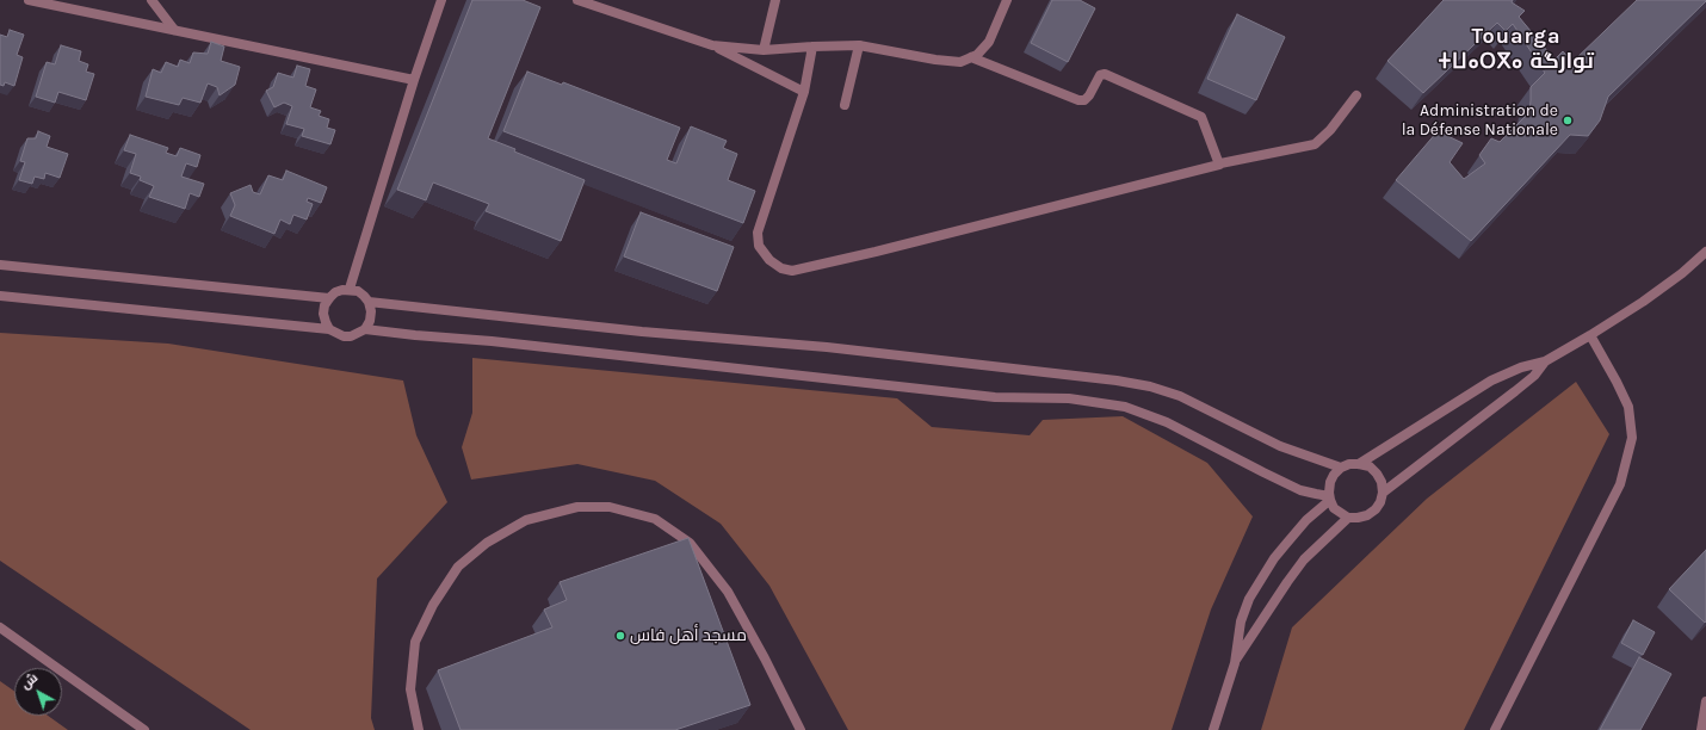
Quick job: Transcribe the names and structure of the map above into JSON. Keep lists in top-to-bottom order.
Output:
{
  "districts": ["Touarga ⵜⵡⴰⵔⴳⴰ توارگة"],
  "places": ["Administration de la Défense Nationale", "مسجد أهل فاس"],
  "north": "top left"
}
